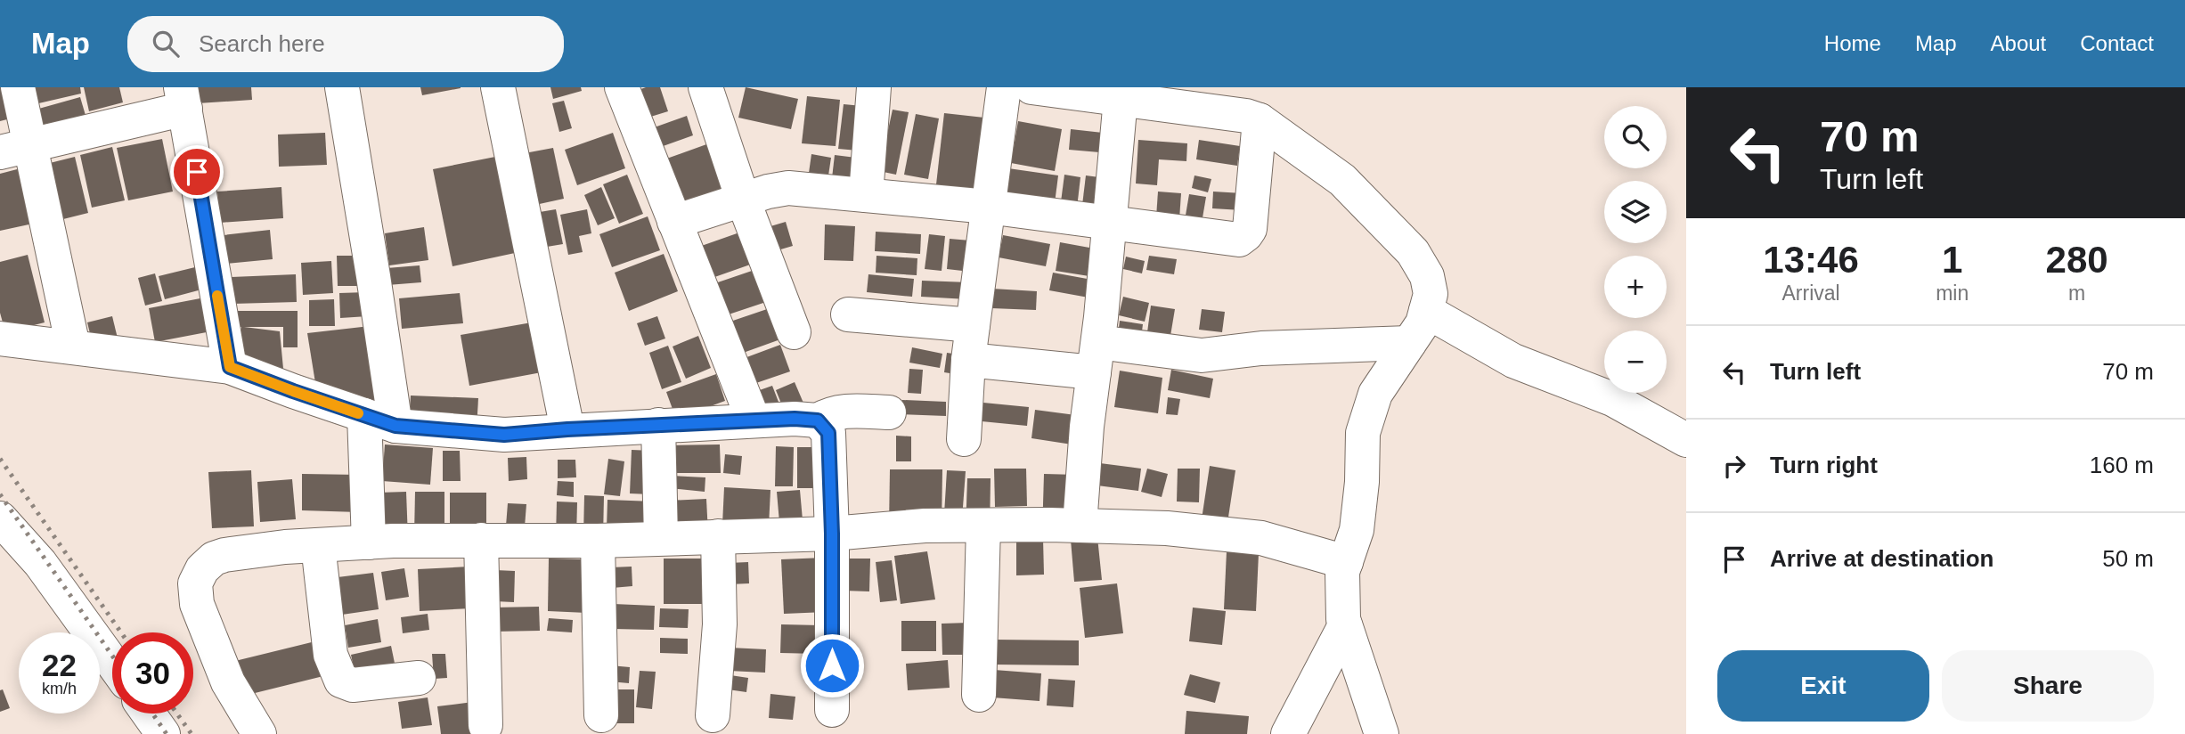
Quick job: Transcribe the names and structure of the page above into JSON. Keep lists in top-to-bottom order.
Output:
{
  "page": {
    "header": "Map",
    "search": "Search here",
    "nav": [
      "Home",
      "Map",
      "About",
      "Contact"
    ],
    "turn": ["70 m", "Turn left"],
    "map_buttons": ["+", "−"],
    "eta": [
      "13:46",
      "Arrival",
      "1",
      "min",
      "280",
      "m"
    ],
    "list": [
      {
        "name": "Turn left",
        "value": "70 m"
      },
      {
        "name": "Turn right",
        "value": "160 m"
      },
      {
        "name": "Arrive at destination",
        "value": "50 m"
      }
    ],
    "speed": "22 km/h",
    "limit": "30",
    "buttons": ["Exit", "Share"]
  }
}
